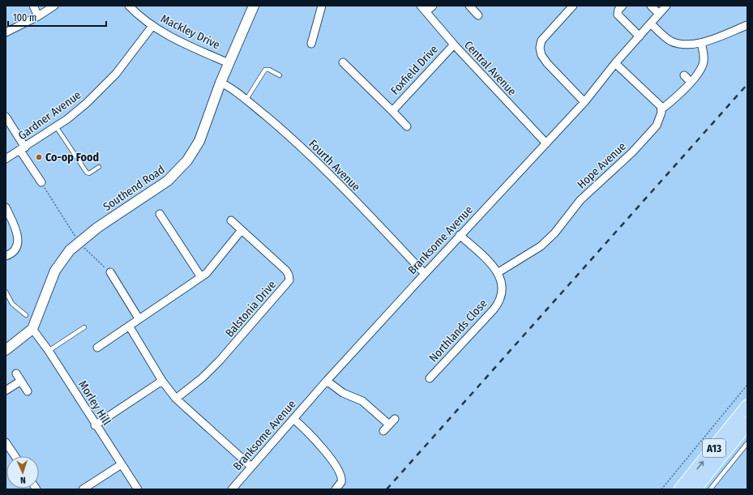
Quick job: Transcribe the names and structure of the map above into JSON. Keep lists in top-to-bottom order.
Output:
{
  "streets": {
    "highway": ["A13"],
    "street": [
      "Mackley Drive",
      "Central Avenue",
      "Foxfield Drive",
      "Gardner Avenue",
      "Fourth Avenue",
      "Hope Avenue",
      "Southend Road",
      "Branksome Avenue",
      "Balstonia Drive",
      "Northlands Close",
      "Morley Hill"
    ]
  },
  "crossings": [
    ["Mackley Drive", "Gardner Avenue"],
    ["Mackley Drive", "Southend Road"],
    ["Central Avenue", "Foxfield Drive"],
    ["Central Avenue", "Branksome Avenue"],
    ["Fourth Avenue", "Southend Road"],
    ["Fourth Avenue", "Branksome Avenue"],
    ["Hope Avenue", "Northlands Close"],
    ["Southend Road", "Morley Hill"]
  ],
  "places": ["Co-op Food"],
  "scale_bar": "100 m",
  "north": "bottom"
}
